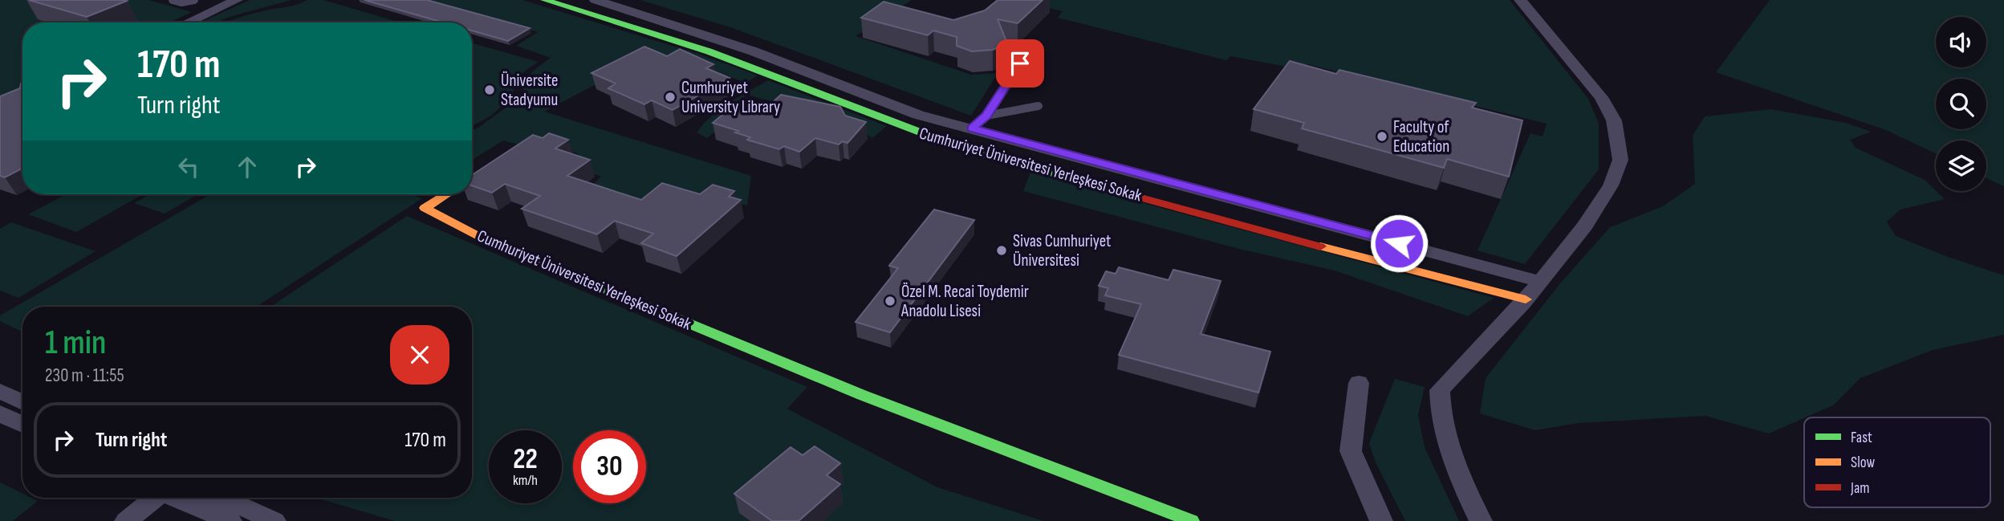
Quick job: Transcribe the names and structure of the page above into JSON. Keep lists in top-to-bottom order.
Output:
{
  "streets": {
    "street": ["Cumhuriyet Üniversitesi Yerleşkesi Sokak"]
  },
  "places": [
    "Üniversite Stadyumu",
    "Cumhuriyet University Library",
    "Faculty of Education",
    "Sivas Cumhuriyet Üniversitesi",
    "Özel M. Recai Toydemir Anadolu Lisesi"
  ],
  "legend": ["Fast", "Slow", "Jam"],
  "page": {
    "turn": ["170 m", "Turn right"],
    "heading": ["1 min", "230 m · 11:55"],
    "list": [
      {
        "name": "Turn right",
        "value": "170 m"
      }
    ],
    "speed": "22 km/h",
    "limit": "30"
  }
}
